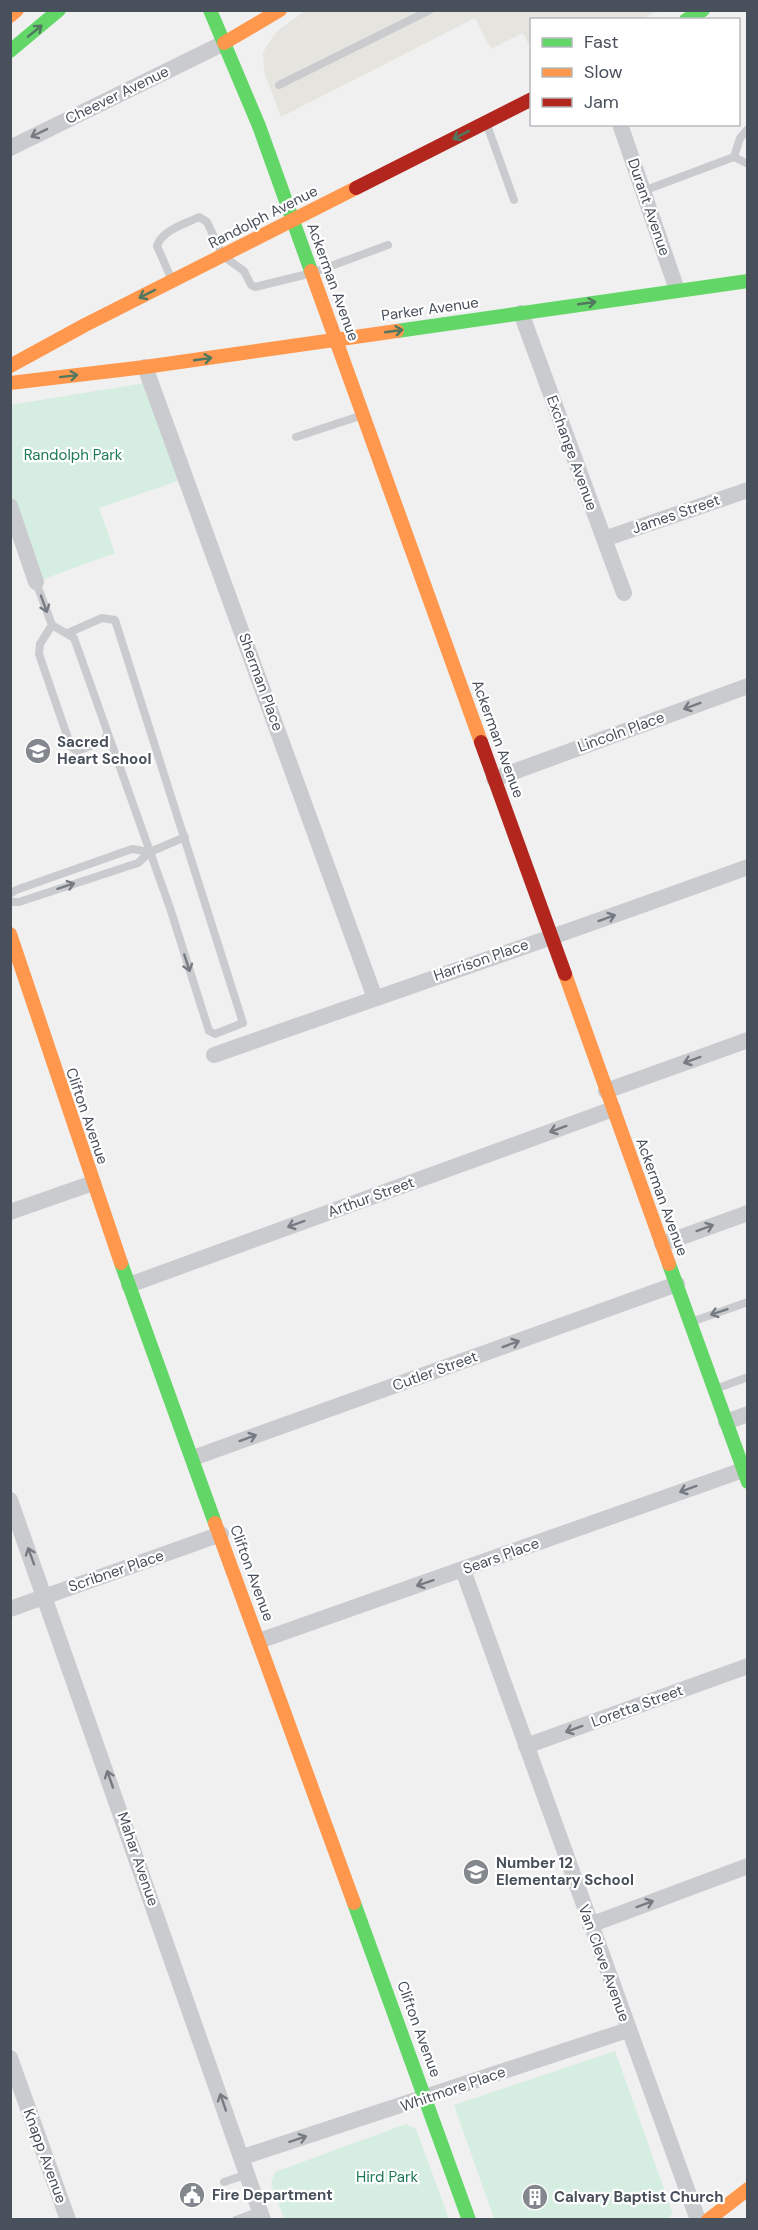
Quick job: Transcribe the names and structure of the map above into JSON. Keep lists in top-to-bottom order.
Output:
{
  "streets": {
    "main road": [
      "Randolph Avenue",
      "Ackerman Avenue",
      "Parker Avenue",
      "Clifton Avenue"
    ],
    "street": [
      "Cheever Avenue",
      "Durant Avenue",
      "Exchange Avenue",
      "James Street",
      "Sherman Place",
      "Lincoln Place",
      "Harrison Place",
      "Arthur Street",
      "Cutler Street",
      "Sears Place",
      "Scribner Place",
      "Loretta Street",
      "Mahar Avenue",
      "Van Cleve Avenue",
      "Whitmore Place",
      "Knapp Avenue"
    ]
  },
  "crossings": [
    ["Cheever Avenue", "Ackerman Avenue"],
    ["Durant Avenue", "Parker Avenue"],
    ["Randolph Avenue", "Ackerman Avenue"],
    ["Ackerman Avenue", "Parker Avenue"],
    ["Ackerman Avenue", "Lincoln Place"],
    ["Ackerman Avenue", "Harrison Place"],
    ["Ackerman Avenue", "Arthur Street"],
    ["Ackerman Avenue", "Cutler Street"],
    ["Ackerman Avenue", "Sears Place"],
    ["Parker Avenue", "Exchange Avenue"],
    ["Parker Avenue", "Sherman Place"],
    ["Exchange Avenue", "James Street"],
    ["Sherman Place", "Harrison Place"],
    ["Clifton Avenue", "Arthur Street"],
    ["Clifton Avenue", "Cutler Street"],
    ["Clifton Avenue", "Sears Place"],
    ["Clifton Avenue", "Scribner Place"],
    ["Clifton Avenue", "Whitmore Place"],
    ["Sears Place", "Van Cleve Avenue"],
    ["Scribner Place", "Mahar Avenue"],
    ["Loretta Street", "Van Cleve Avenue"],
    ["Mahar Avenue", "Whitmore Place"],
    ["Van Cleve Avenue", "Whitmore Place"]
  ],
  "one_way": [
    "Cheever Avenue",
    "Randolph Avenue",
    "Parker Avenue",
    "Lincoln Place",
    "Harrison Place",
    "Arthur Street",
    "Cutler Street",
    "Sears Place",
    "Loretta Street",
    "Mahar Avenue",
    "Whitmore Place"
  ],
  "parks": ["Randolph Park", "Hird Park"],
  "places": {
    "school or university": ["Sacred Heart School", "Number 12 Elementary School"],
    "public building": ["Fire Department"],
    "building": ["Calvary Baptist Church"]
  },
  "legend": ["Fast", "Slow", "Jam"]
}
